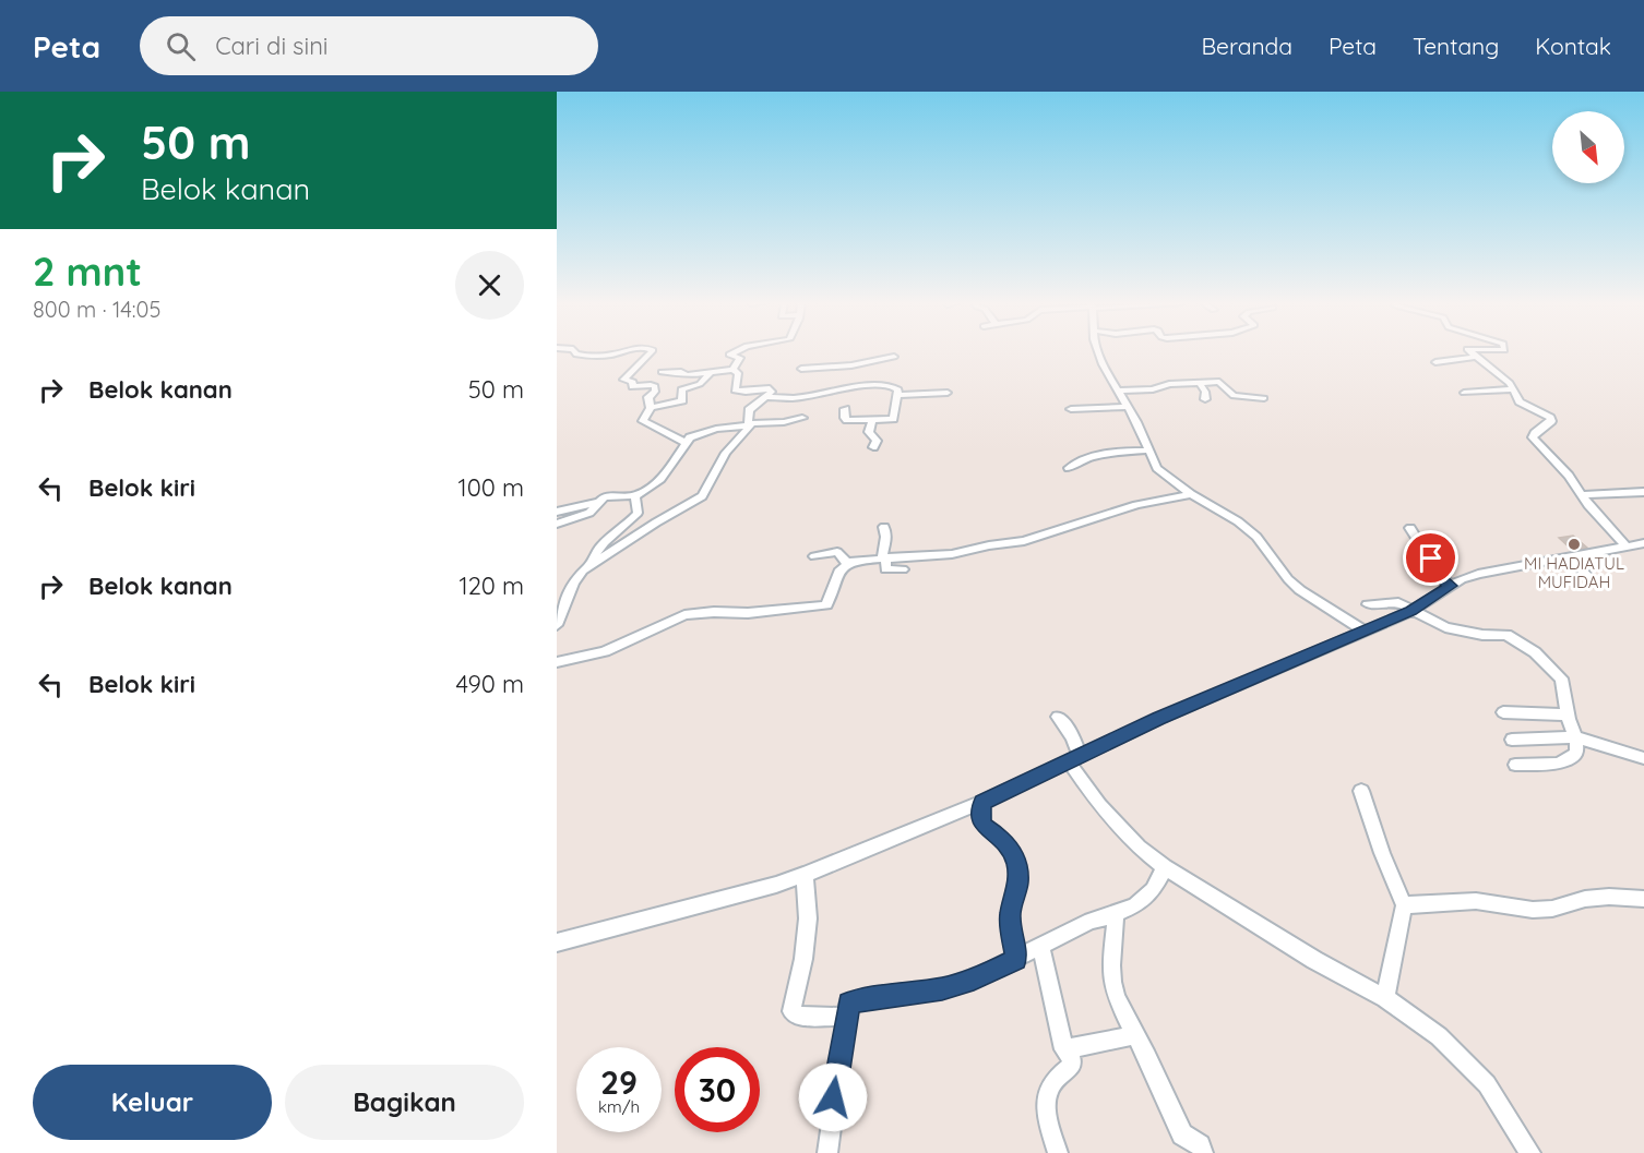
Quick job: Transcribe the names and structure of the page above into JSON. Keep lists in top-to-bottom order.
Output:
{
  "places": ["MI HADIATUL MUFIDAH"],
  "north": "bottom right",
  "page": {
    "header": "Peta",
    "search": "Cari di sini",
    "nav": [
      "Beranda",
      "Peta",
      "Tentang",
      "Kontak"
    ],
    "turn": ["50 m", "Belok kanan"],
    "heading": ["2 mnt", "800 m · 14:05"],
    "list": [
      {
        "name": "Belok kanan",
        "value": "50 m"
      },
      {
        "name": "Belok kiri",
        "value": "100 m"
      },
      {
        "name": "Belok kanan",
        "value": "120 m"
      },
      {
        "name": "Belok kiri",
        "value": "490 m"
      }
    ],
    "speed": "29 km/h",
    "limit": "30",
    "buttons": ["Keluar", "Bagikan"]
  }
}
